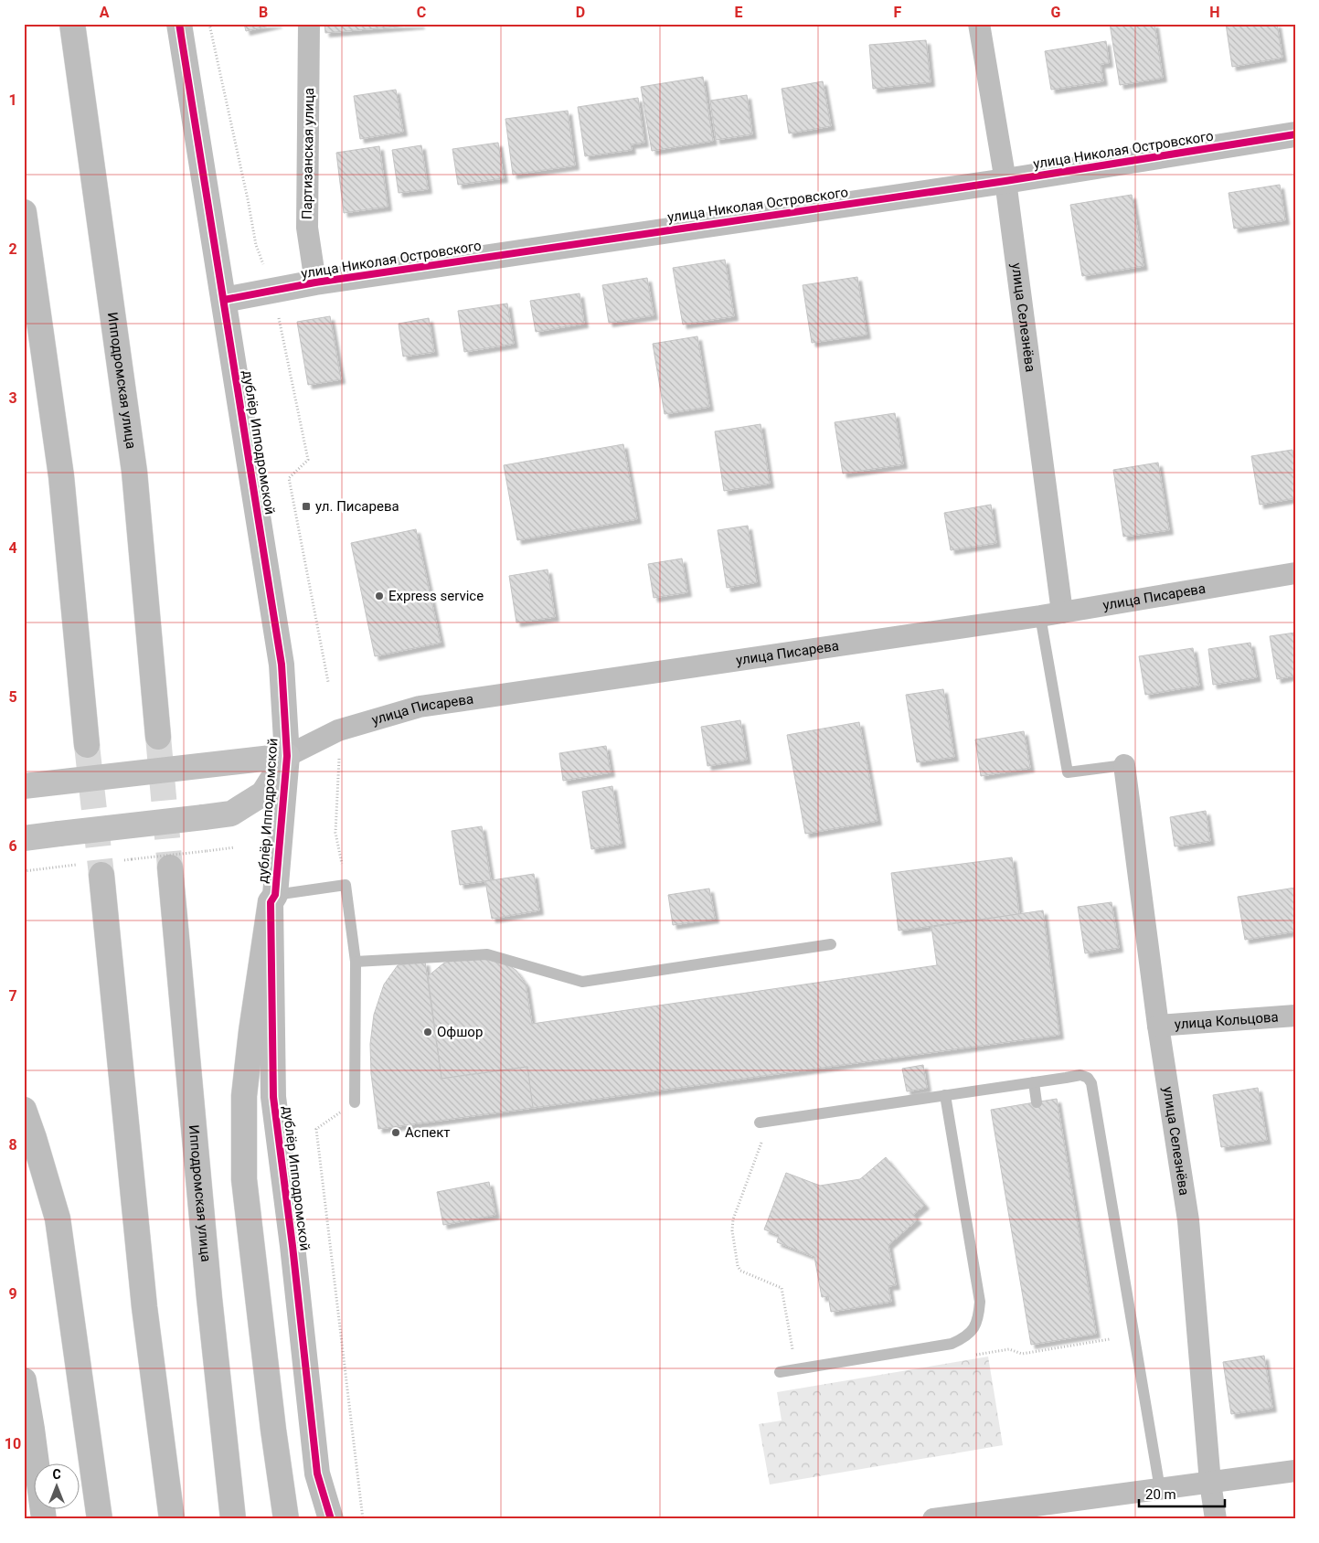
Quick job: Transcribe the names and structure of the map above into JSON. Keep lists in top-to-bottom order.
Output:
{
  "streets": {
    "main road": [
      "улица Николая Островского",
      "Ипподромская улица",
      "дублёр Ипподромской",
      "улица Писарева"
    ],
    "street": ["Партизанская улица", "улица Селезнёва", "улица Кольцова"]
  },
  "crossings": [
    ["улица Николая Островского", "Партизанская улица"],
    ["улица Николая Островского", "улица Селезнёва"],
    ["улица Николая Островского", "дублёр Ипподромской"],
    ["улица Селезнёва", "улица Писарева"],
    ["улица Селезнёва", "улица Кольцова"],
    ["дублёр Ипподромской", "улица Писарева"]
  ],
  "places": {
    "transit": ["ул. Писарева"],
    "other": ["Express service", "Офшор", "Аспект"]
  },
  "scale_bar": "20 m",
  "north": "top",
  "grid": {
    "columns": [
      "A",
      "B",
      "C",
      "D",
      "E",
      "F",
      "G",
      "H"
    ],
    "rows": [
      "1",
      "2",
      "3",
      "4",
      "5",
      "6",
      "7",
      "8",
      "9",
      "10"
    ]
  }
}
